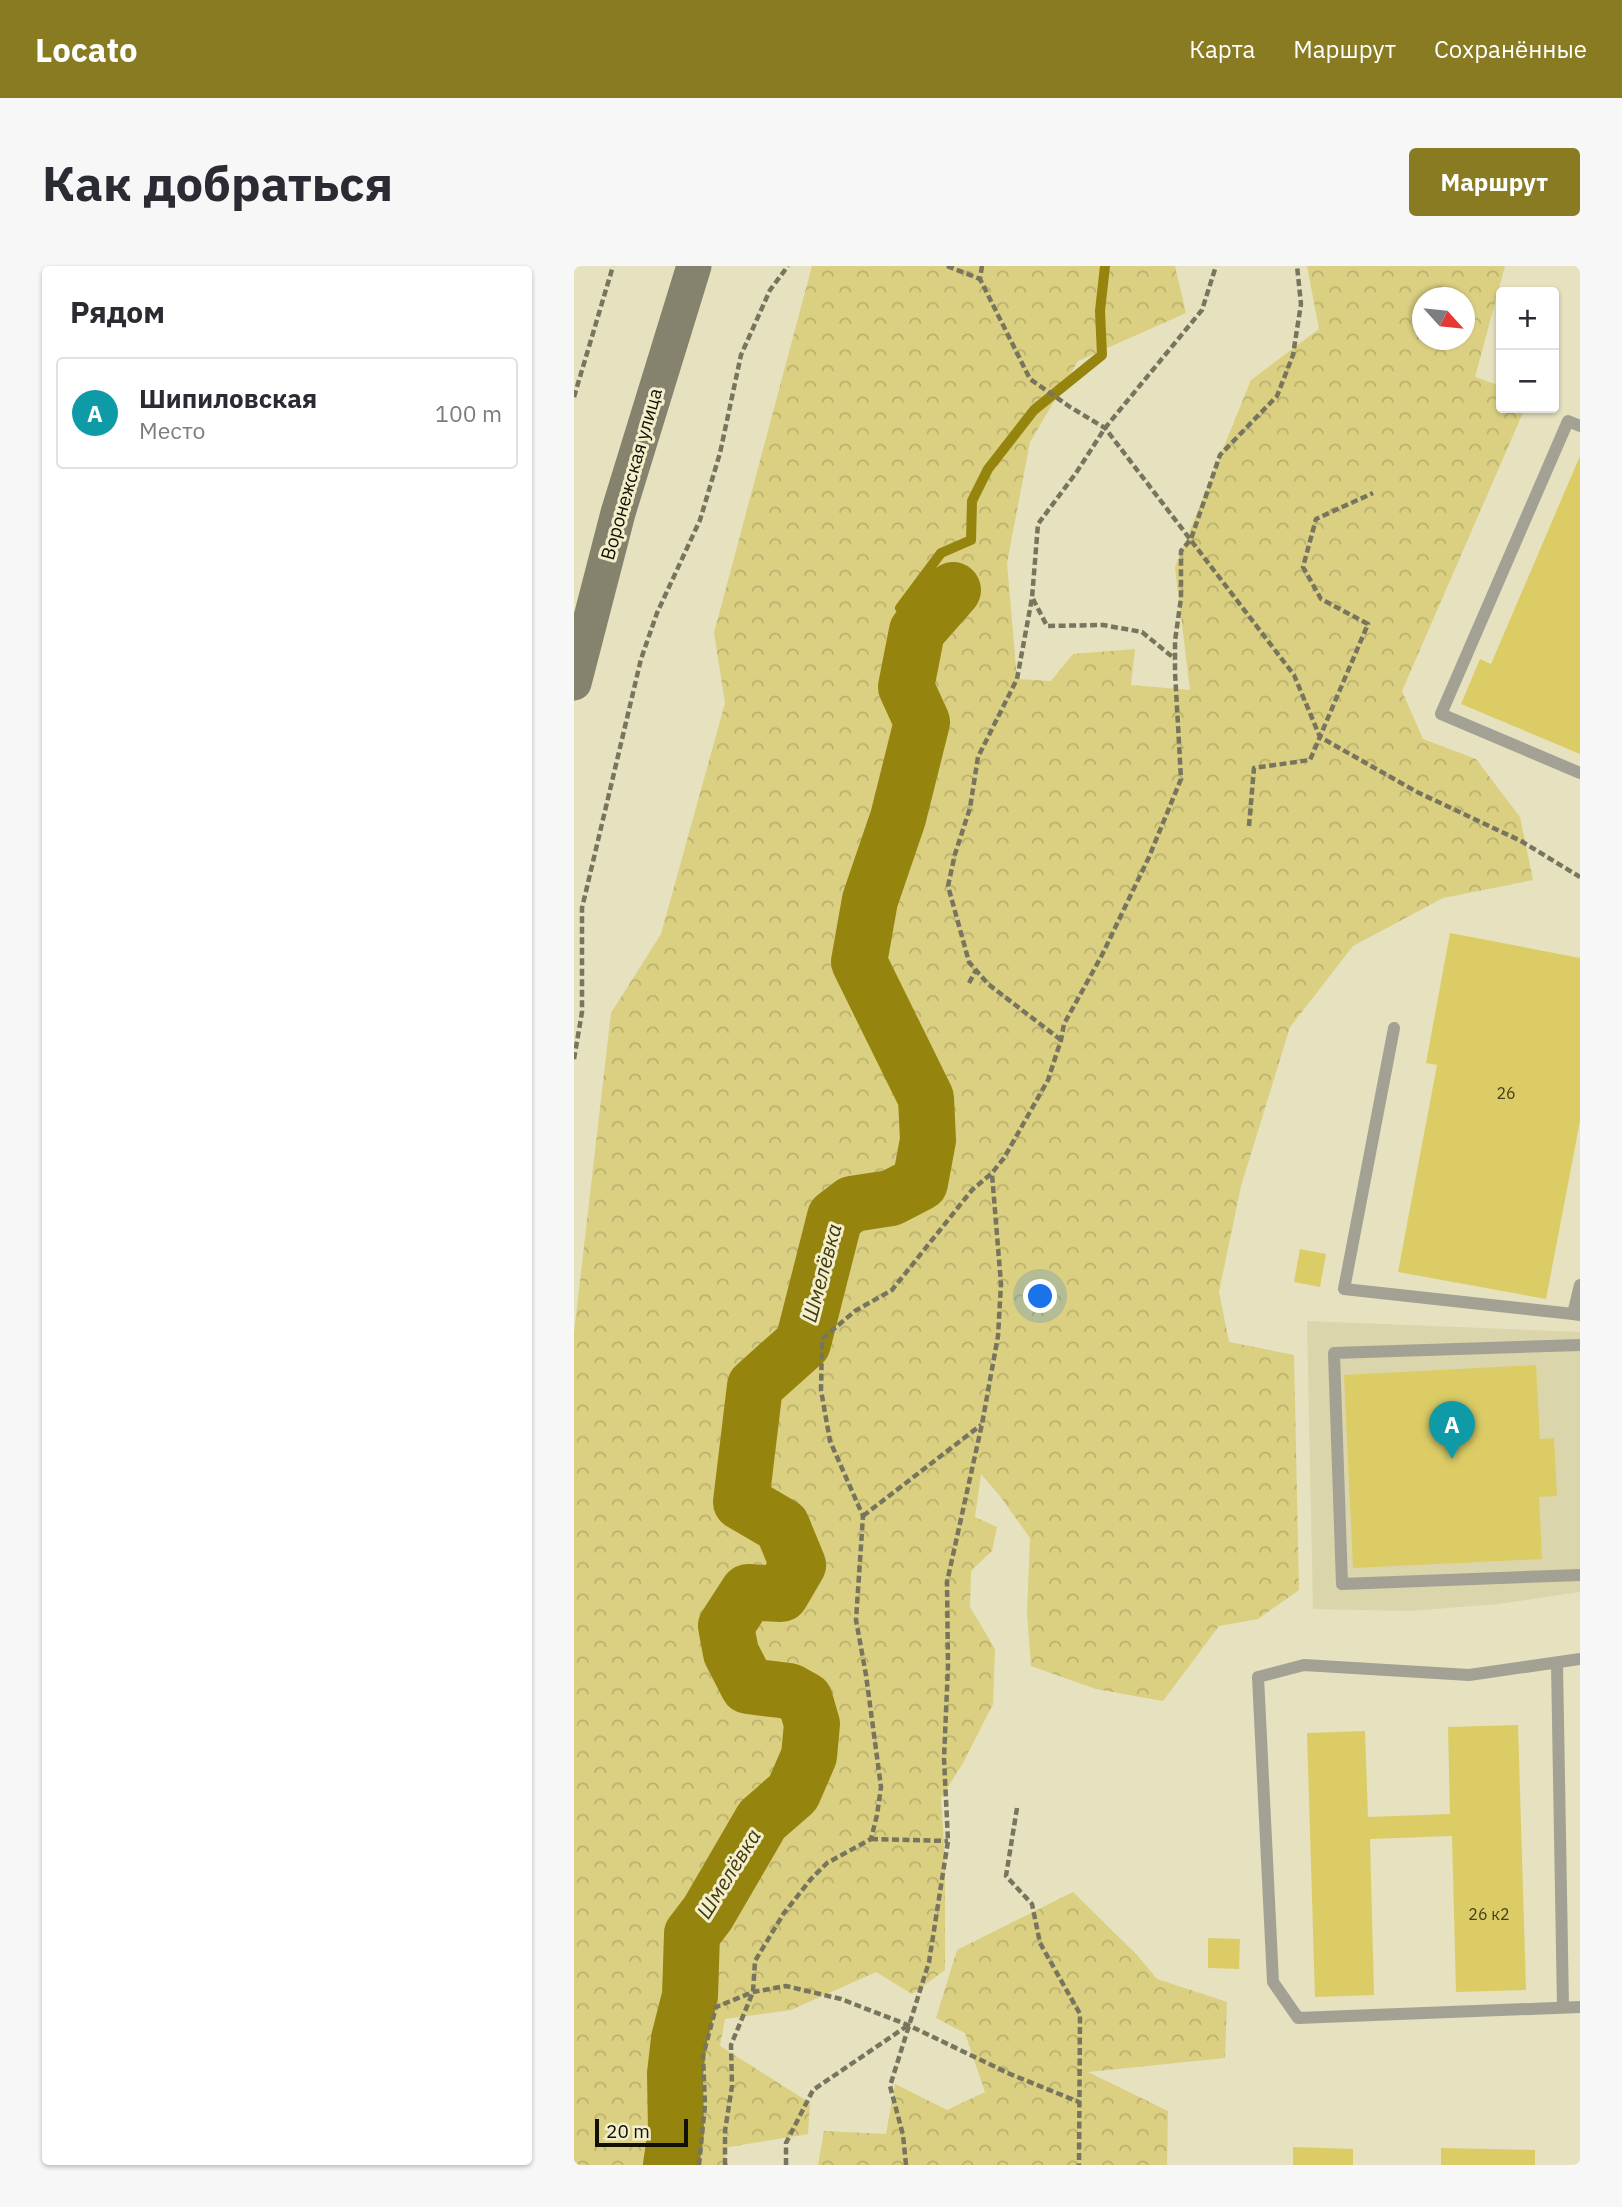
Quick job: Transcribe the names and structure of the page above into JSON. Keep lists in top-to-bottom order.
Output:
{
  "streets": {
    "street": ["Воронежская улица"]
  },
  "water": ["Шмелёвка"],
  "house_numbers": ["26", "26 к2"],
  "scale_bar": "20 m",
  "north": "bottom right",
  "page": {
    "header": "Locato",
    "nav": ["Карта", "Маршрут", "Сохранённые"],
    "buttons": "Маршрут",
    "title": "Как добраться",
    "heading": "Рядом",
    "map_buttons": ["+", "−"],
    "list": [
      {
        "mark": "A",
        "name": "Шипиловская",
        "note": "Место",
        "value": "100 m"
      }
    ],
    "pins": "A",
    "scale": "20 m"
  }
}
